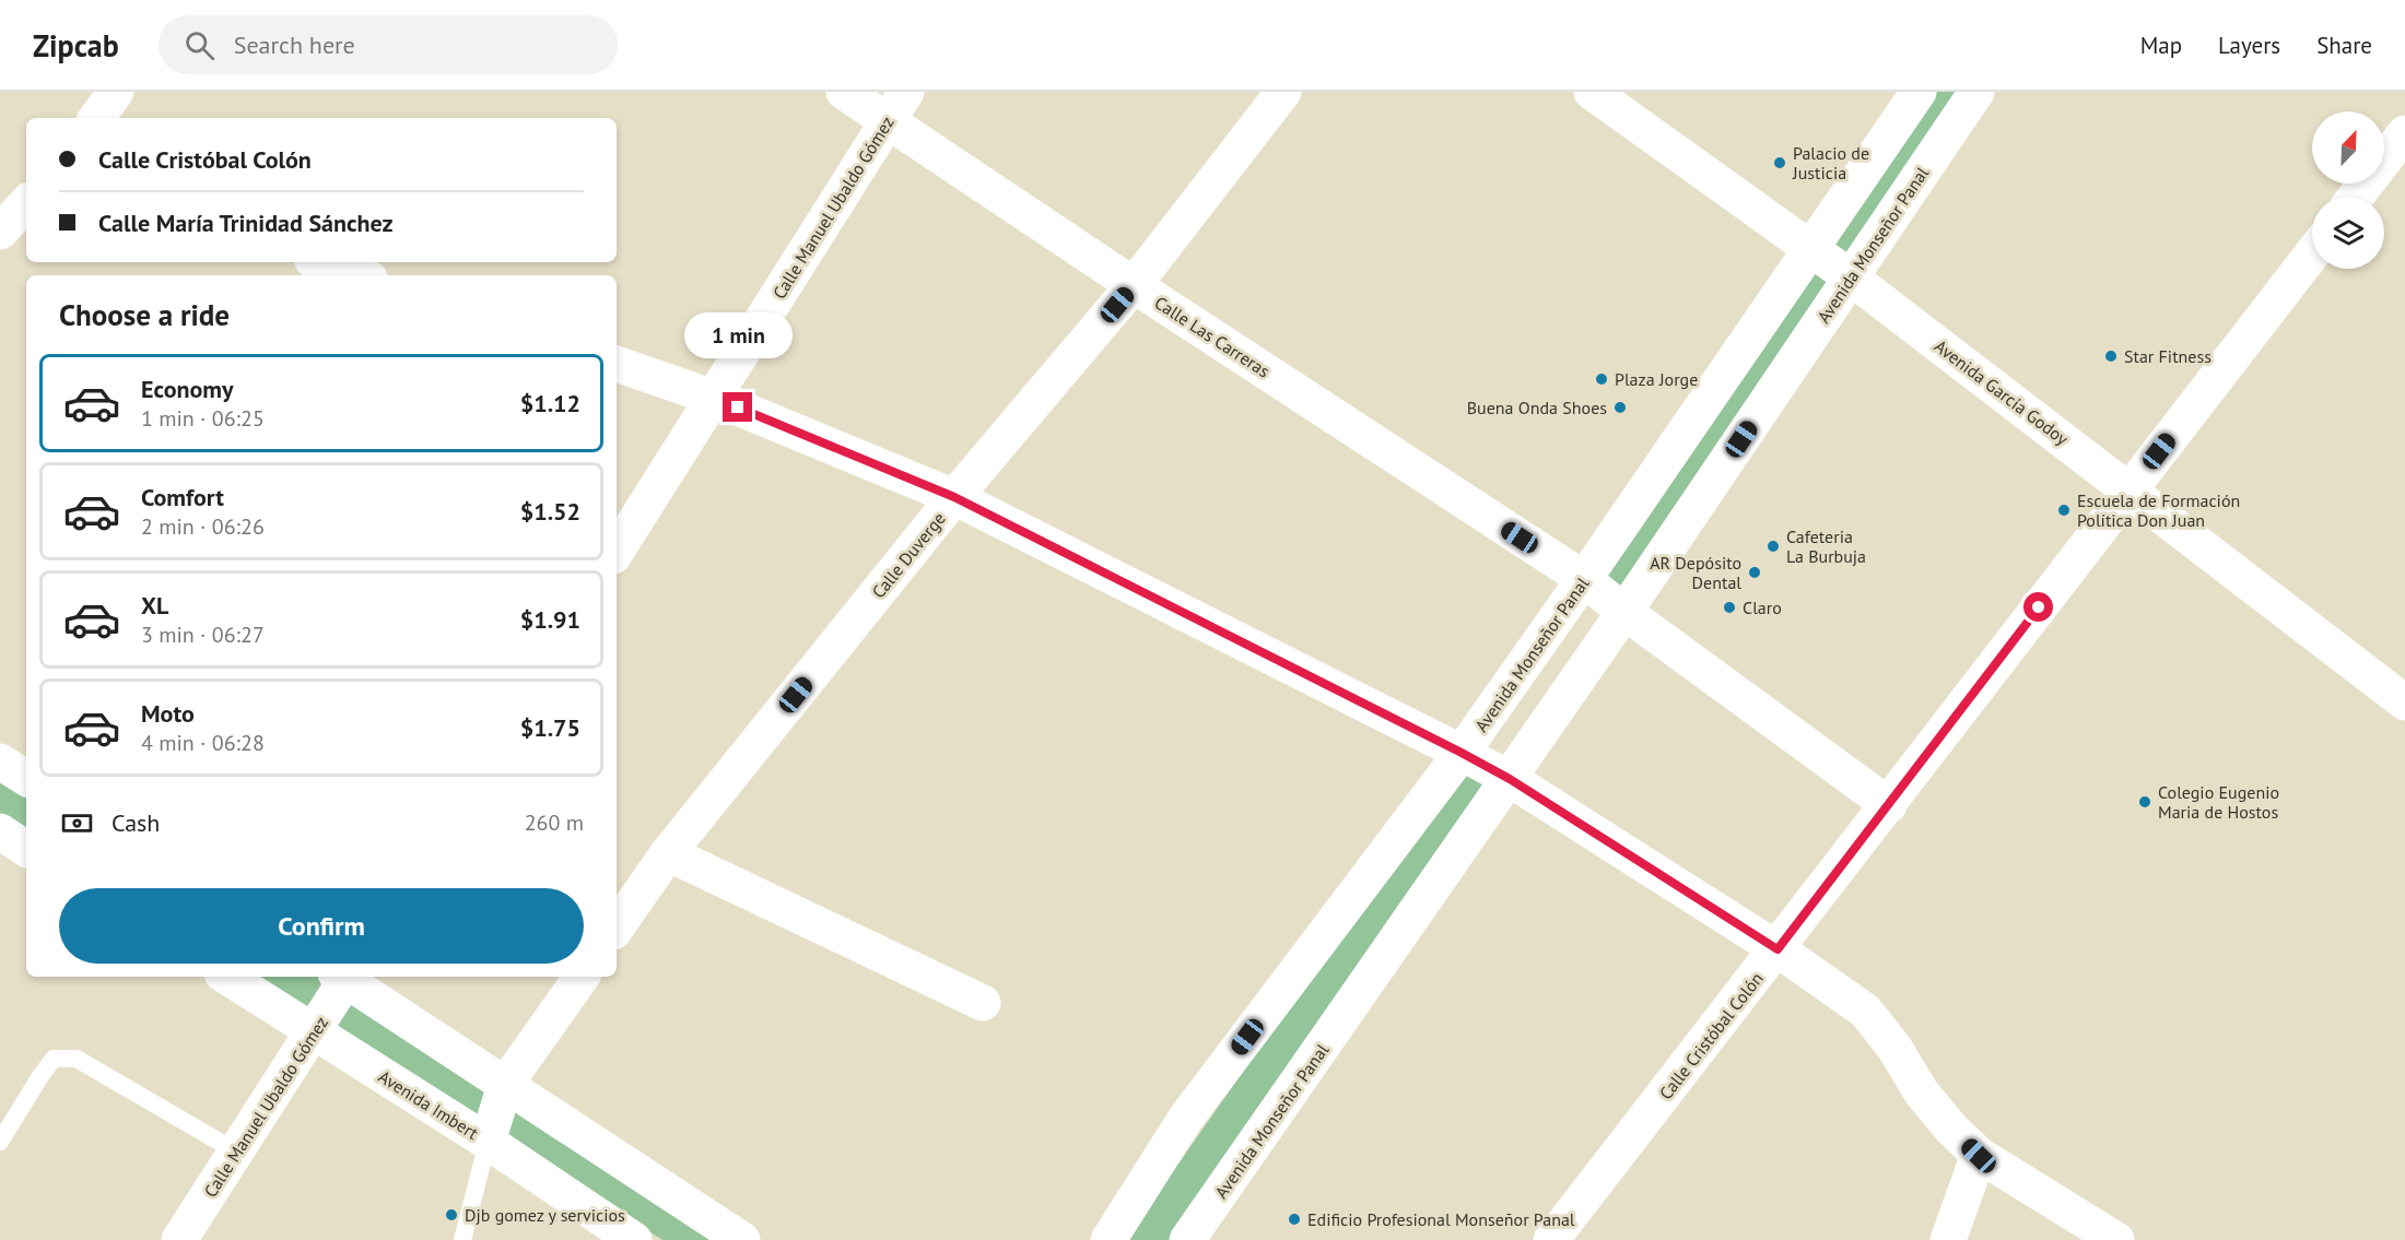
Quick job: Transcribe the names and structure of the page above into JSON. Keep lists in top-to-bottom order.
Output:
{
  "streets": {
    "street": [
      "Calle Manuel Ubaldo Gómez",
      "Avenida Monseñor Panal",
      "Calle Las Carreras",
      "Avenida García Godoy",
      "Calle Duverge",
      "Calle Cristóbal Colón",
      "Avenida Imbert"
    ]
  },
  "crossings": [
    ["Calle Manuel Ubaldo Gómez", "Calle Las Carreras"],
    ["Calle Manuel Ubaldo Gómez", "Avenida Imbert"],
    ["Avenida Monseñor Panal", "Calle Las Carreras"],
    ["Avenida Monseñor Panal", "Avenida García Godoy"],
    ["Calle Las Carreras", "Calle Duverge"],
    ["Calle Las Carreras", "Calle Cristóbal Colón"],
    ["Avenida García Godoy", "Calle Cristóbal Colón"]
  ],
  "places": [
    "Palacio de Justicia",
    "Star Fitness",
    "Plaza Jorge",
    "Buena Onda Shoes",
    "Escuela de Formación Política Don Juan",
    "Cafeteria La Burbuja",
    "AR Depósito Dental",
    "Claro",
    "Colegio Eugenio Maria de Hostos",
    "Djb gomez y servicios",
    "Edificio Profesional Monseñor Panal"
  ],
  "north": "top right",
  "page": {
    "header": "Zipcab",
    "search": "Search here",
    "nav": ["Map", "Layers", "Share"],
    "banner": ["Calle Cristóbal Colón", "Calle María Trinidad Sánchez"],
    "heading": "Choose a ride",
    "bubble": "1 min",
    "list": [
      {
        "name": "Economy",
        "note": "1 min · 06:25",
        "value": "$1.12"
      },
      {
        "name": "Comfort",
        "note": "2 min · 06:26",
        "value": "$1.52"
      },
      {
        "name": "XL",
        "note": "3 min · 06:27",
        "value": "$1.91"
      },
      {
        "name": "Moto",
        "note": "4 min · 06:28",
        "value": "$1.75"
      }
    ],
    "pay": ["Cash", "260 m"],
    "buttons": "Confirm"
  }
}
